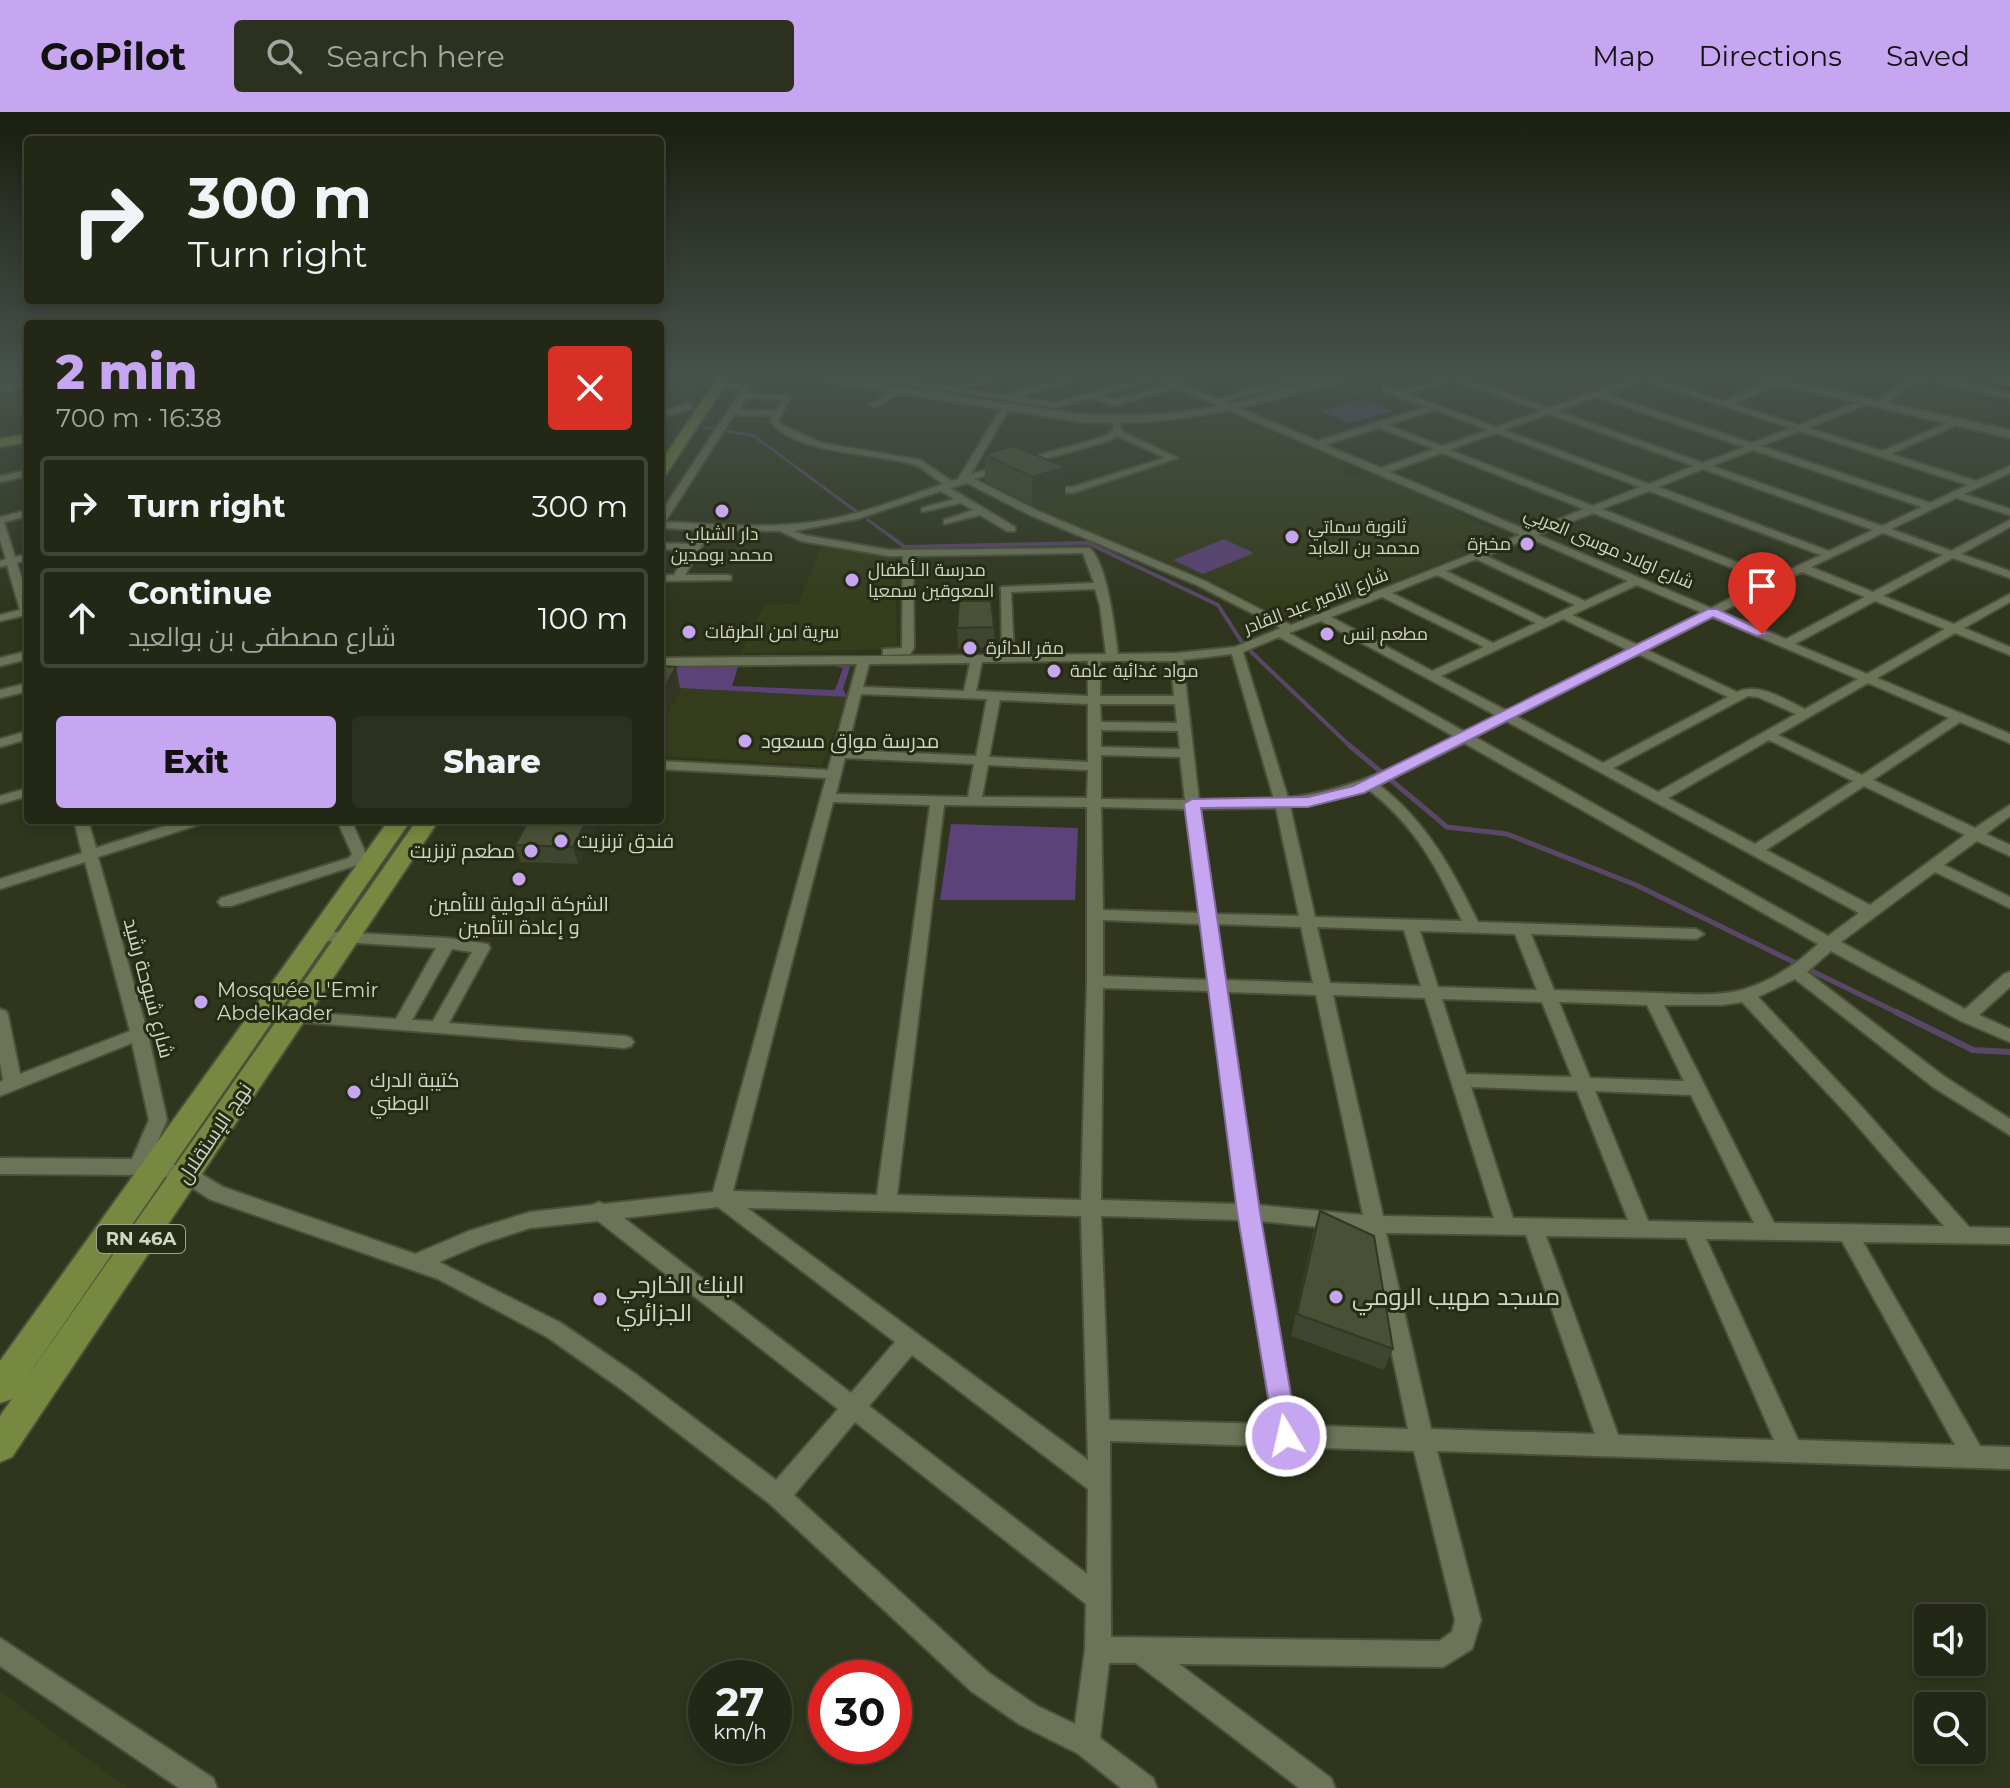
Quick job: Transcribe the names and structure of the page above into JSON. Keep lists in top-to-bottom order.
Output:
{
  "streets": {
    "main road": ["نهج الإستقلال", "RN 46A"],
    "street": ["شارع اولاد موسى العربي", "شارع الأمير عبد القادر", "شارع شبوحة رشيد"]
  },
  "crossings": [
    ["شارع اولاد موسى العربي", "شارع الأمير عبد القادر"],
    ["شارع شبوحة رشيد", "نهج الإستقلال"]
  ],
  "places": [
    "دار الشباب محمد بومدين",
    "ثانوية سماتي محمد بن العابد",
    "مخبزة",
    "مدرسة الـأطفال المعوقين سمعيا",
    "سرية امن الطرقات",
    "مطعم انس",
    "مقر الدائرة",
    "مواد غذائية عامة",
    "مدرسة مواق مسعود",
    "فندق ترنزيت",
    "مطعم ترنزيت",
    "الشركة الدولية للتأمين و إعادة التأمين",
    "Mosquée L'Emir Abdelkader",
    "كتيبة الدرك الوطني",
    "مسجد صهيب الرومي",
    "البنك الخارجي الجزائري"
  ],
  "page": {
    "header": "GoPilot",
    "search": "Search here",
    "nav": ["Map", "Directions", "Saved"],
    "turn": ["300 m", "Turn right"],
    "heading": ["2 min", "700 m · 16:38"],
    "list": [
      {
        "name": "Turn right",
        "value": "300 m"
      },
      {
        "name": "Continue",
        "note": "شارع مصطفى بن بوالعيد",
        "value": "100 m"
      }
    ],
    "buttons": ["Exit", "Share"],
    "speed": "27 km/h",
    "limit": "30"
  }
}
